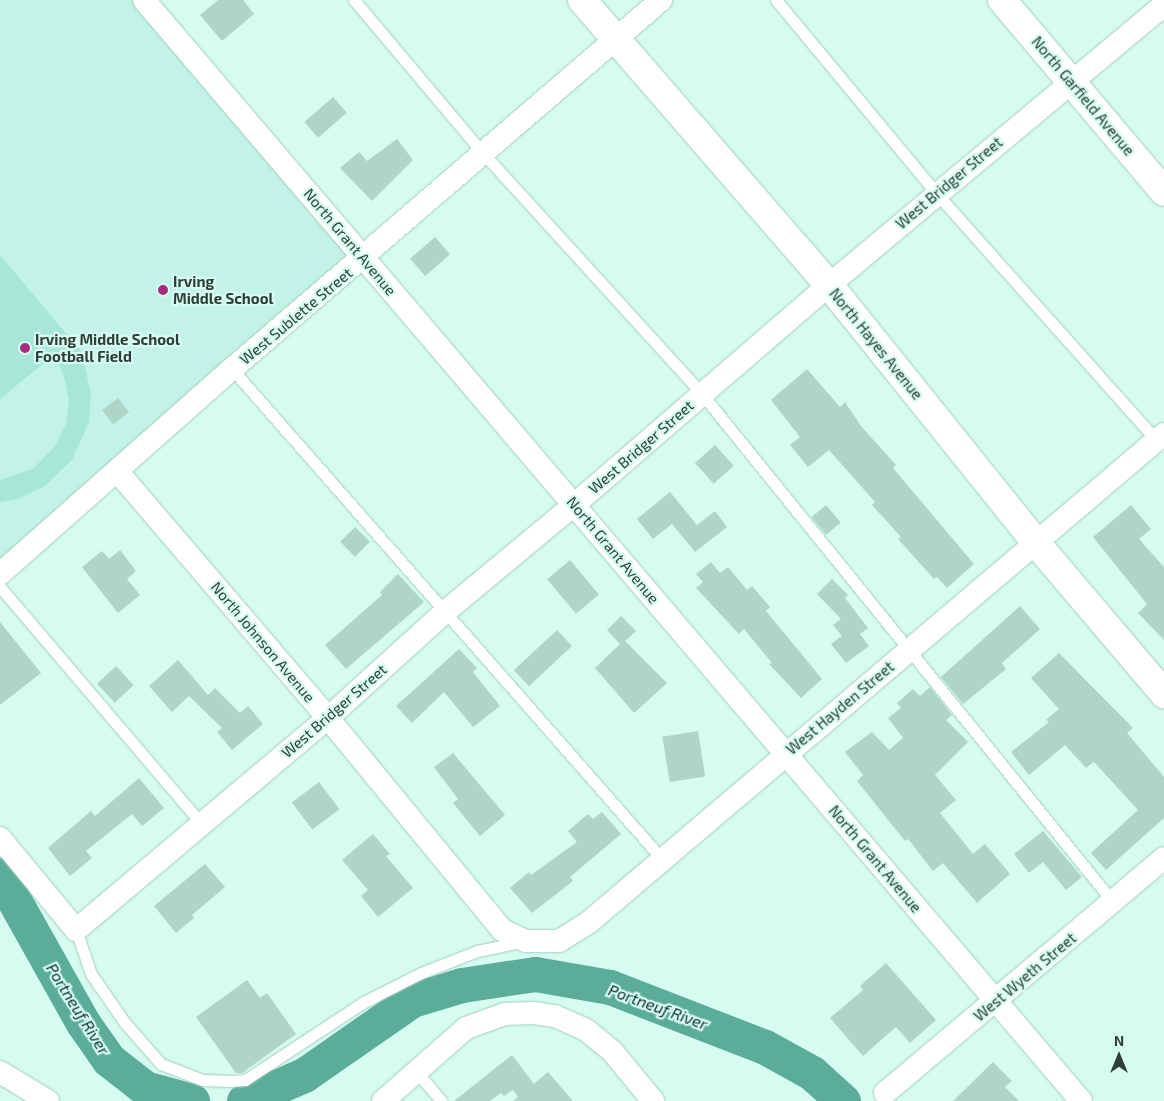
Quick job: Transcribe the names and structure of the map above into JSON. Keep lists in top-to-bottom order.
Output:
{
  "streets": {
    "street": [
      "North Garfield Avenue",
      "West Bridger Street",
      "North Grant Avenue",
      "West Sublette Street",
      "North Hayes Avenue",
      "North Johnson Avenue",
      "West Hayden Street",
      "West Wyeth Street"
    ]
  },
  "crossings": [
    ["North Garfield Avenue", "West Bridger Street"],
    ["West Bridger Street", "North Grant Avenue"],
    ["West Bridger Street", "North Hayes Avenue"],
    ["West Bridger Street", "North Johnson Avenue"],
    ["North Grant Avenue", "West Sublette Street"],
    ["North Grant Avenue", "West Hayden Street"],
    ["North Grant Avenue", "West Wyeth Street"],
    ["West Sublette Street", "North Hayes Avenue"],
    ["West Sublette Street", "North Johnson Avenue"],
    ["North Hayes Avenue", "West Hayden Street"],
    ["North Johnson Avenue", "West Hayden Street"]
  ],
  "water": ["Portneuf River"],
  "places": ["Irving Middle School", "Irving Middle School Football Field"],
  "north": "top"
}
